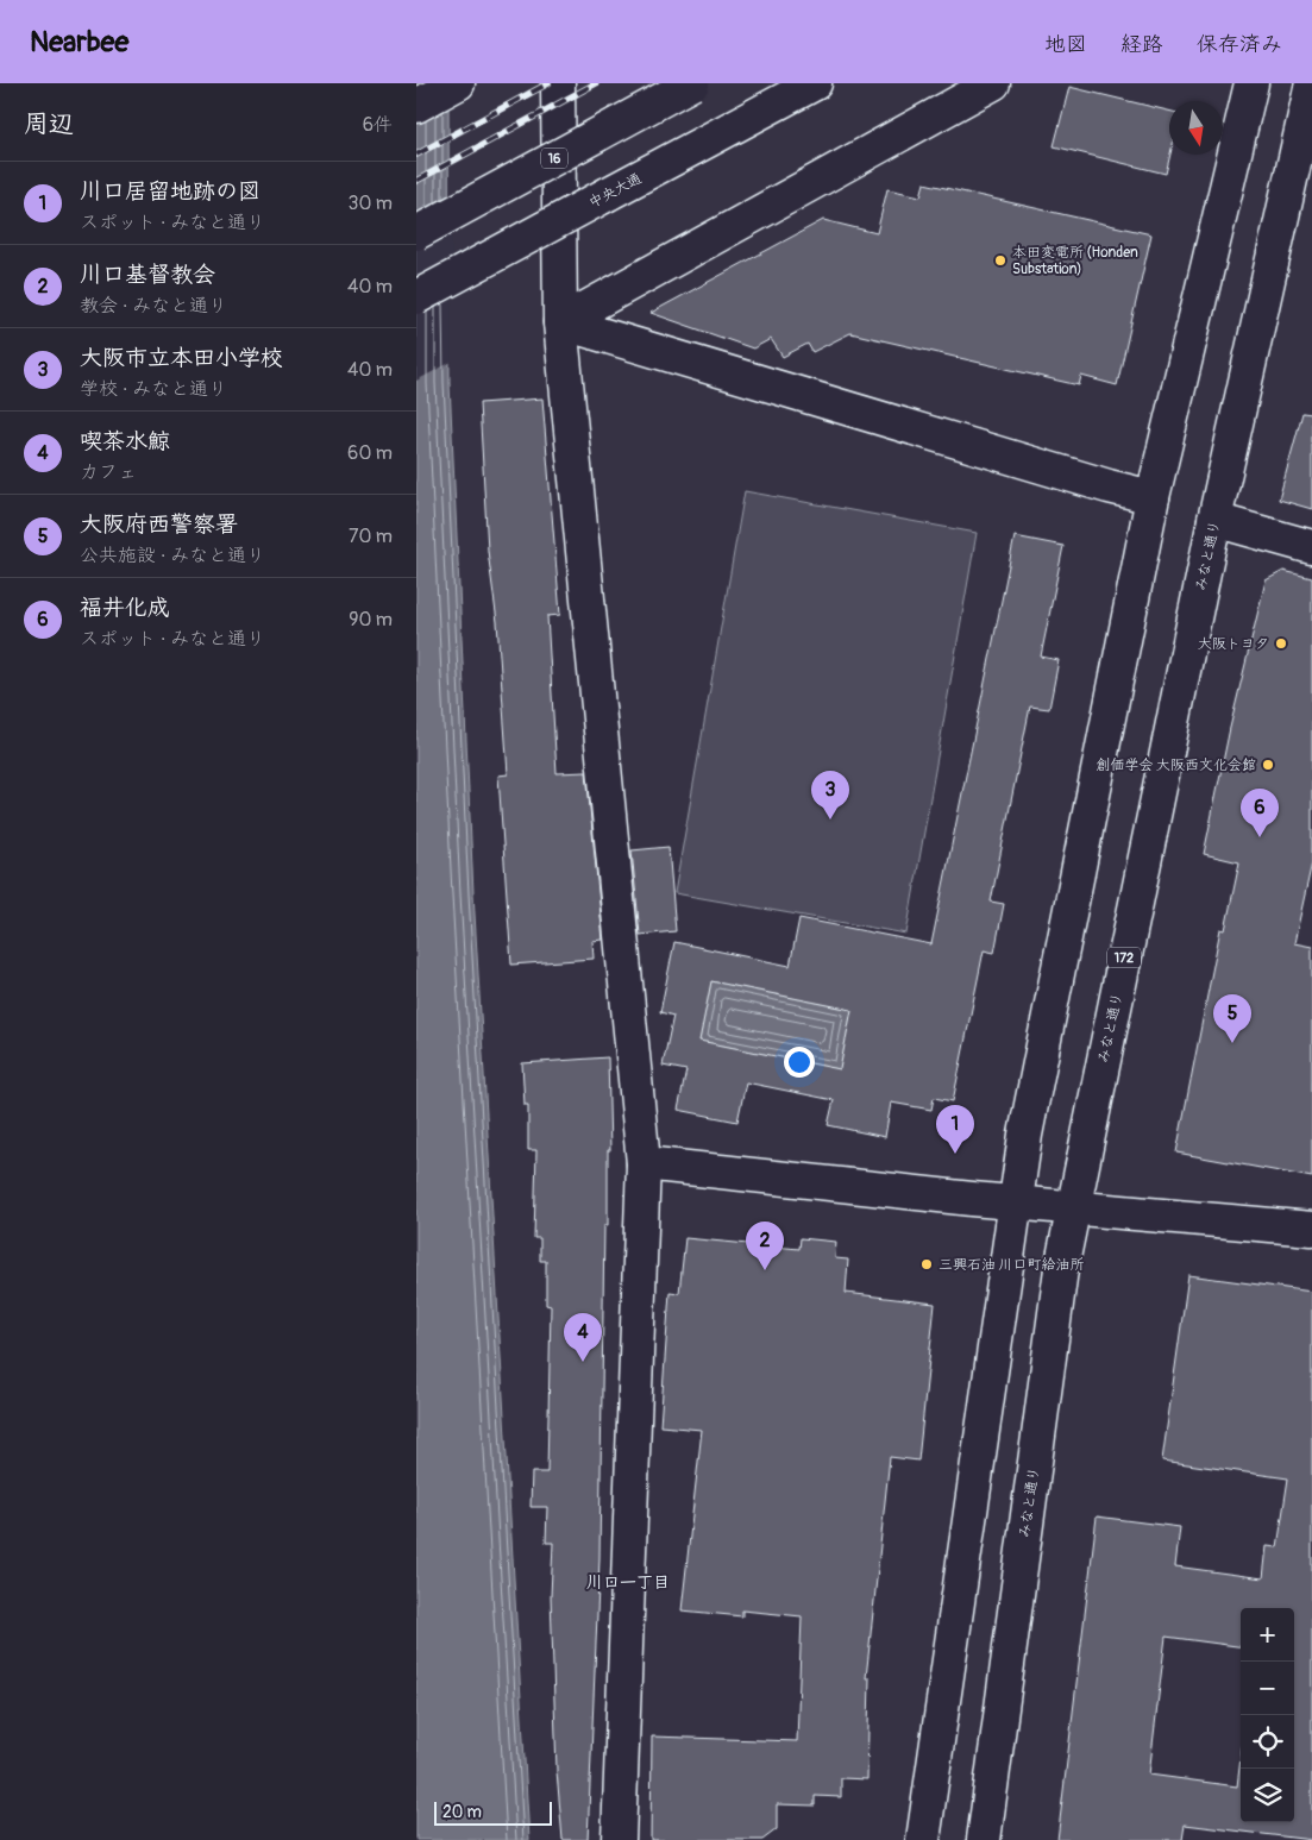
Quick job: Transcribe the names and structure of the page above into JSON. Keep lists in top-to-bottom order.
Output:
{
  "streets": {
    "main road": [
      "16",
      "中央大通",
      "みなと通り",
      "172"
    ]
  },
  "districts": ["川口一丁目"],
  "places": [
    "本田変電所 (Honden Substation)",
    "大阪トヨタ",
    "創価学会 大阪西文化会館",
    "三興石油 川口町給油所"
  ],
  "scale_bar": "20 m",
  "north": "bottom",
  "page": {
    "header": "Nearbee",
    "nav": ["地図", "経路", "保存済み"],
    "heading": ["周辺", "6件"],
    "list": [
      {
        "mark": "1",
        "name": "川口居留地跡の図",
        "note": "スポット · みなと通り",
        "value": "30 m"
      },
      {
        "mark": "2",
        "name": "川口基督教会",
        "note": "教会 · みなと通り",
        "value": "40 m"
      },
      {
        "mark": "3",
        "name": "大阪市立本田小学校",
        "note": "学校 · みなと通り",
        "value": "40 m"
      },
      {
        "mark": "4",
        "name": "喫茶水鯨",
        "note": "カフェ",
        "value": "60 m"
      },
      {
        "mark": "5",
        "name": "大阪府西警察署",
        "note": "公共施設 · みなと通り",
        "value": "70 m"
      },
      {
        "mark": "6",
        "name": "福井化成",
        "note": "スポット · みなと通り",
        "value": "90 m"
      }
    ],
    "pins": [
      "3",
      "6",
      "5",
      "1",
      "2",
      "4"
    ],
    "map_buttons": ["+", "−"],
    "scale": "20 m"
  }
}
